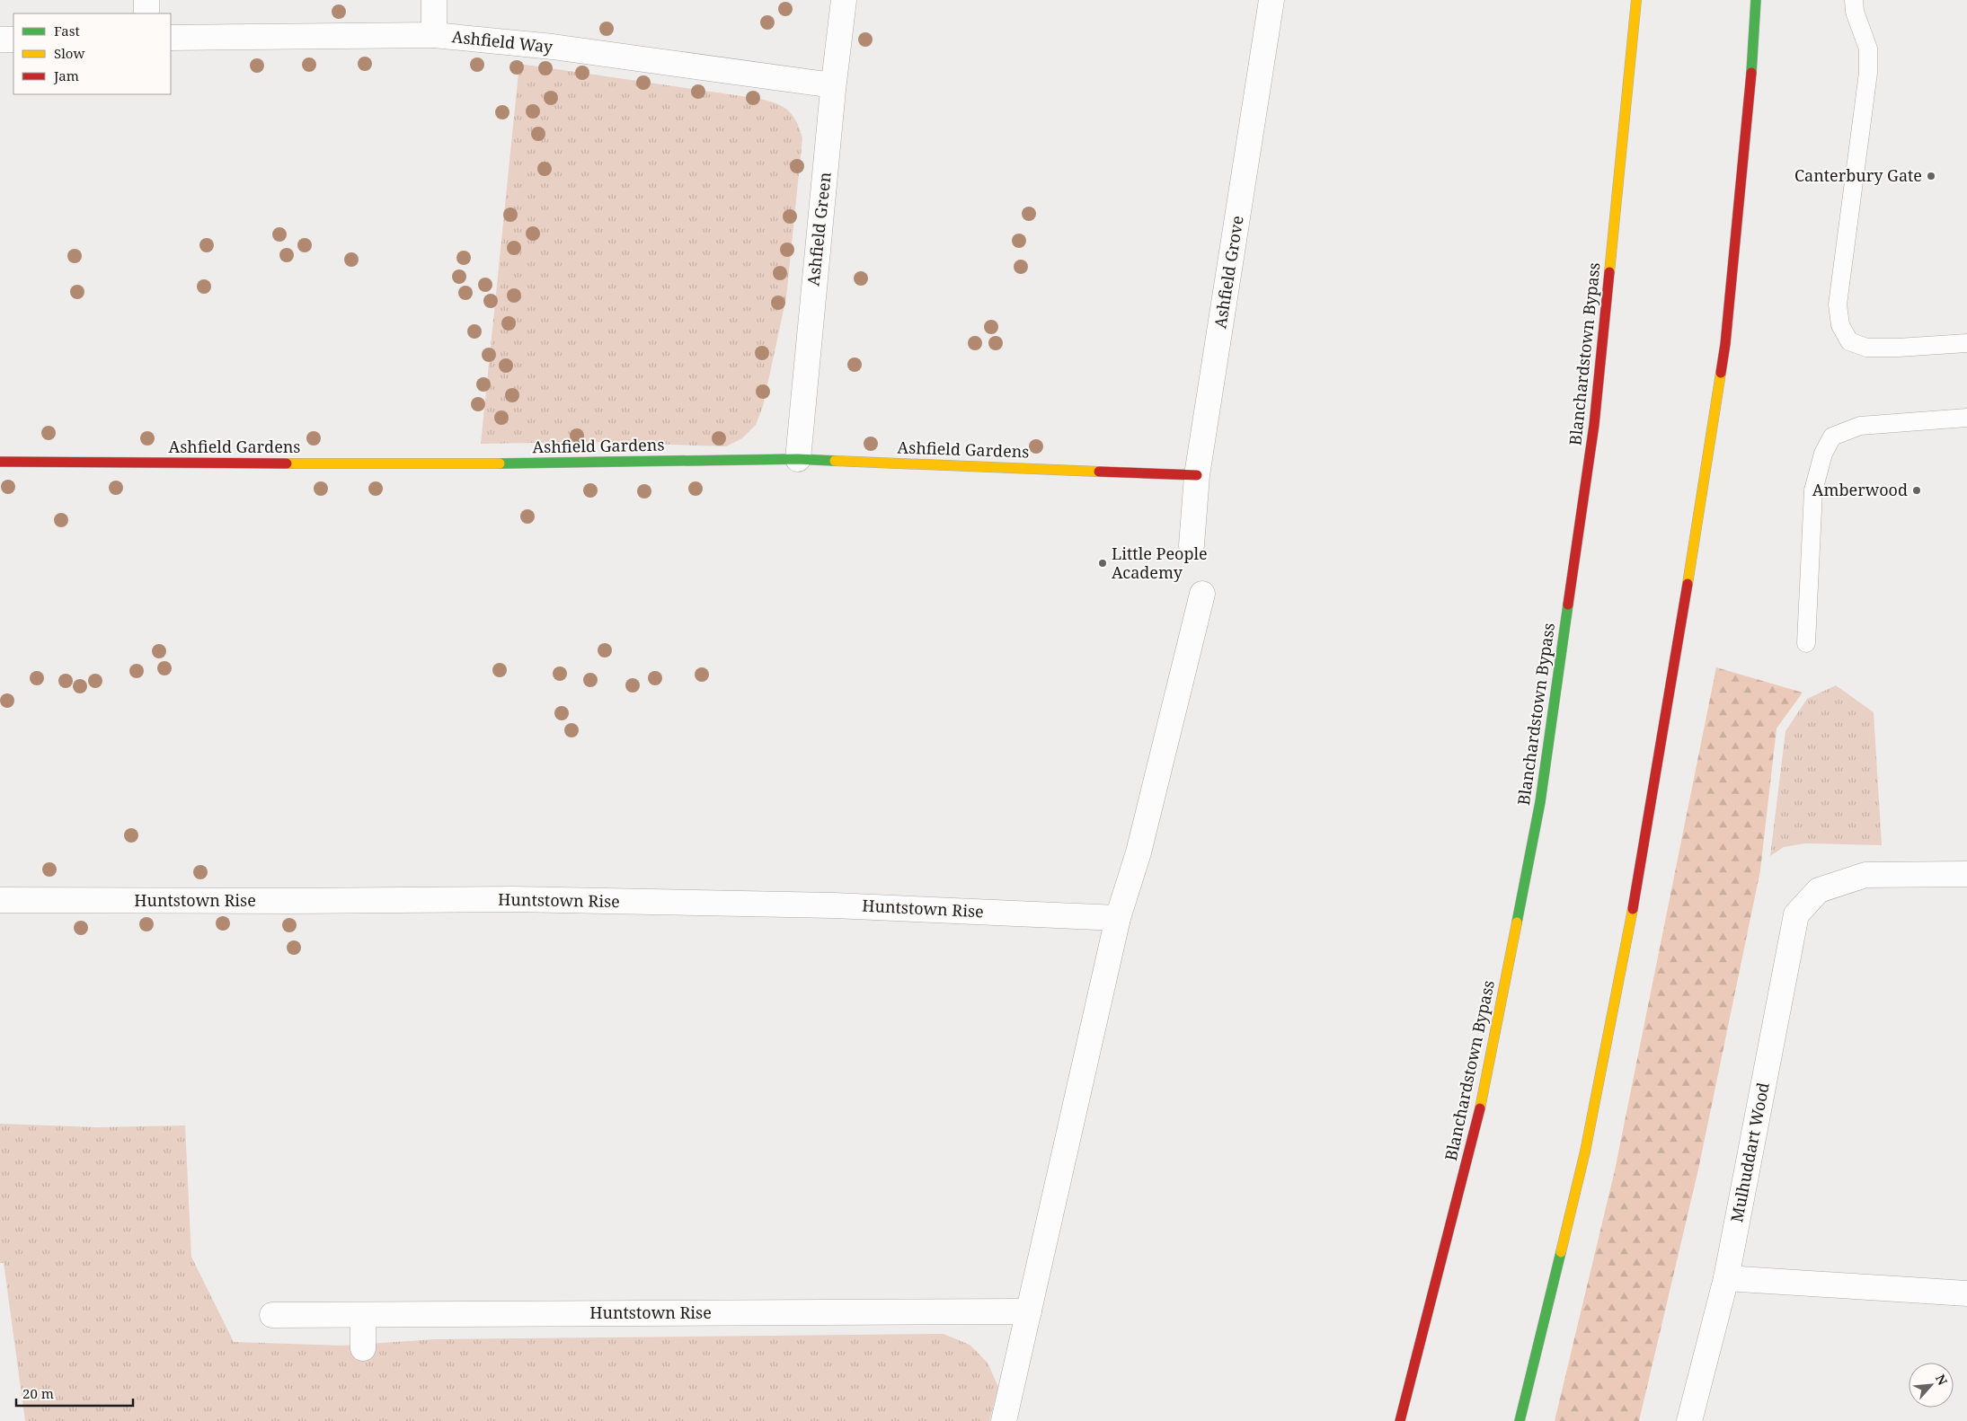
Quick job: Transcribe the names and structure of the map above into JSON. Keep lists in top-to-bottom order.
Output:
{
  "streets": {
    "main road": ["Blanchardstown Bypass", "Ashfield Gardens"],
    "street": [
      "Ashfield Way",
      "Ashfield Green",
      "Ashfield Grove",
      "Huntstown Rise",
      "Mulhuddart Wood"
    ]
  },
  "crossings": [
    ["Ashfield Way", "Ashfield Green"],
    ["Ashfield Green", "Ashfield Gardens"],
    ["Ashfield Grove", "Ashfield Gardens"]
  ],
  "places": ["Canterbury Gate", "Amberwood", "Little People Academy"],
  "legend": ["Fast", "Slow", "Jam"],
  "scale_bar": "20 m",
  "north": "top right"
}
